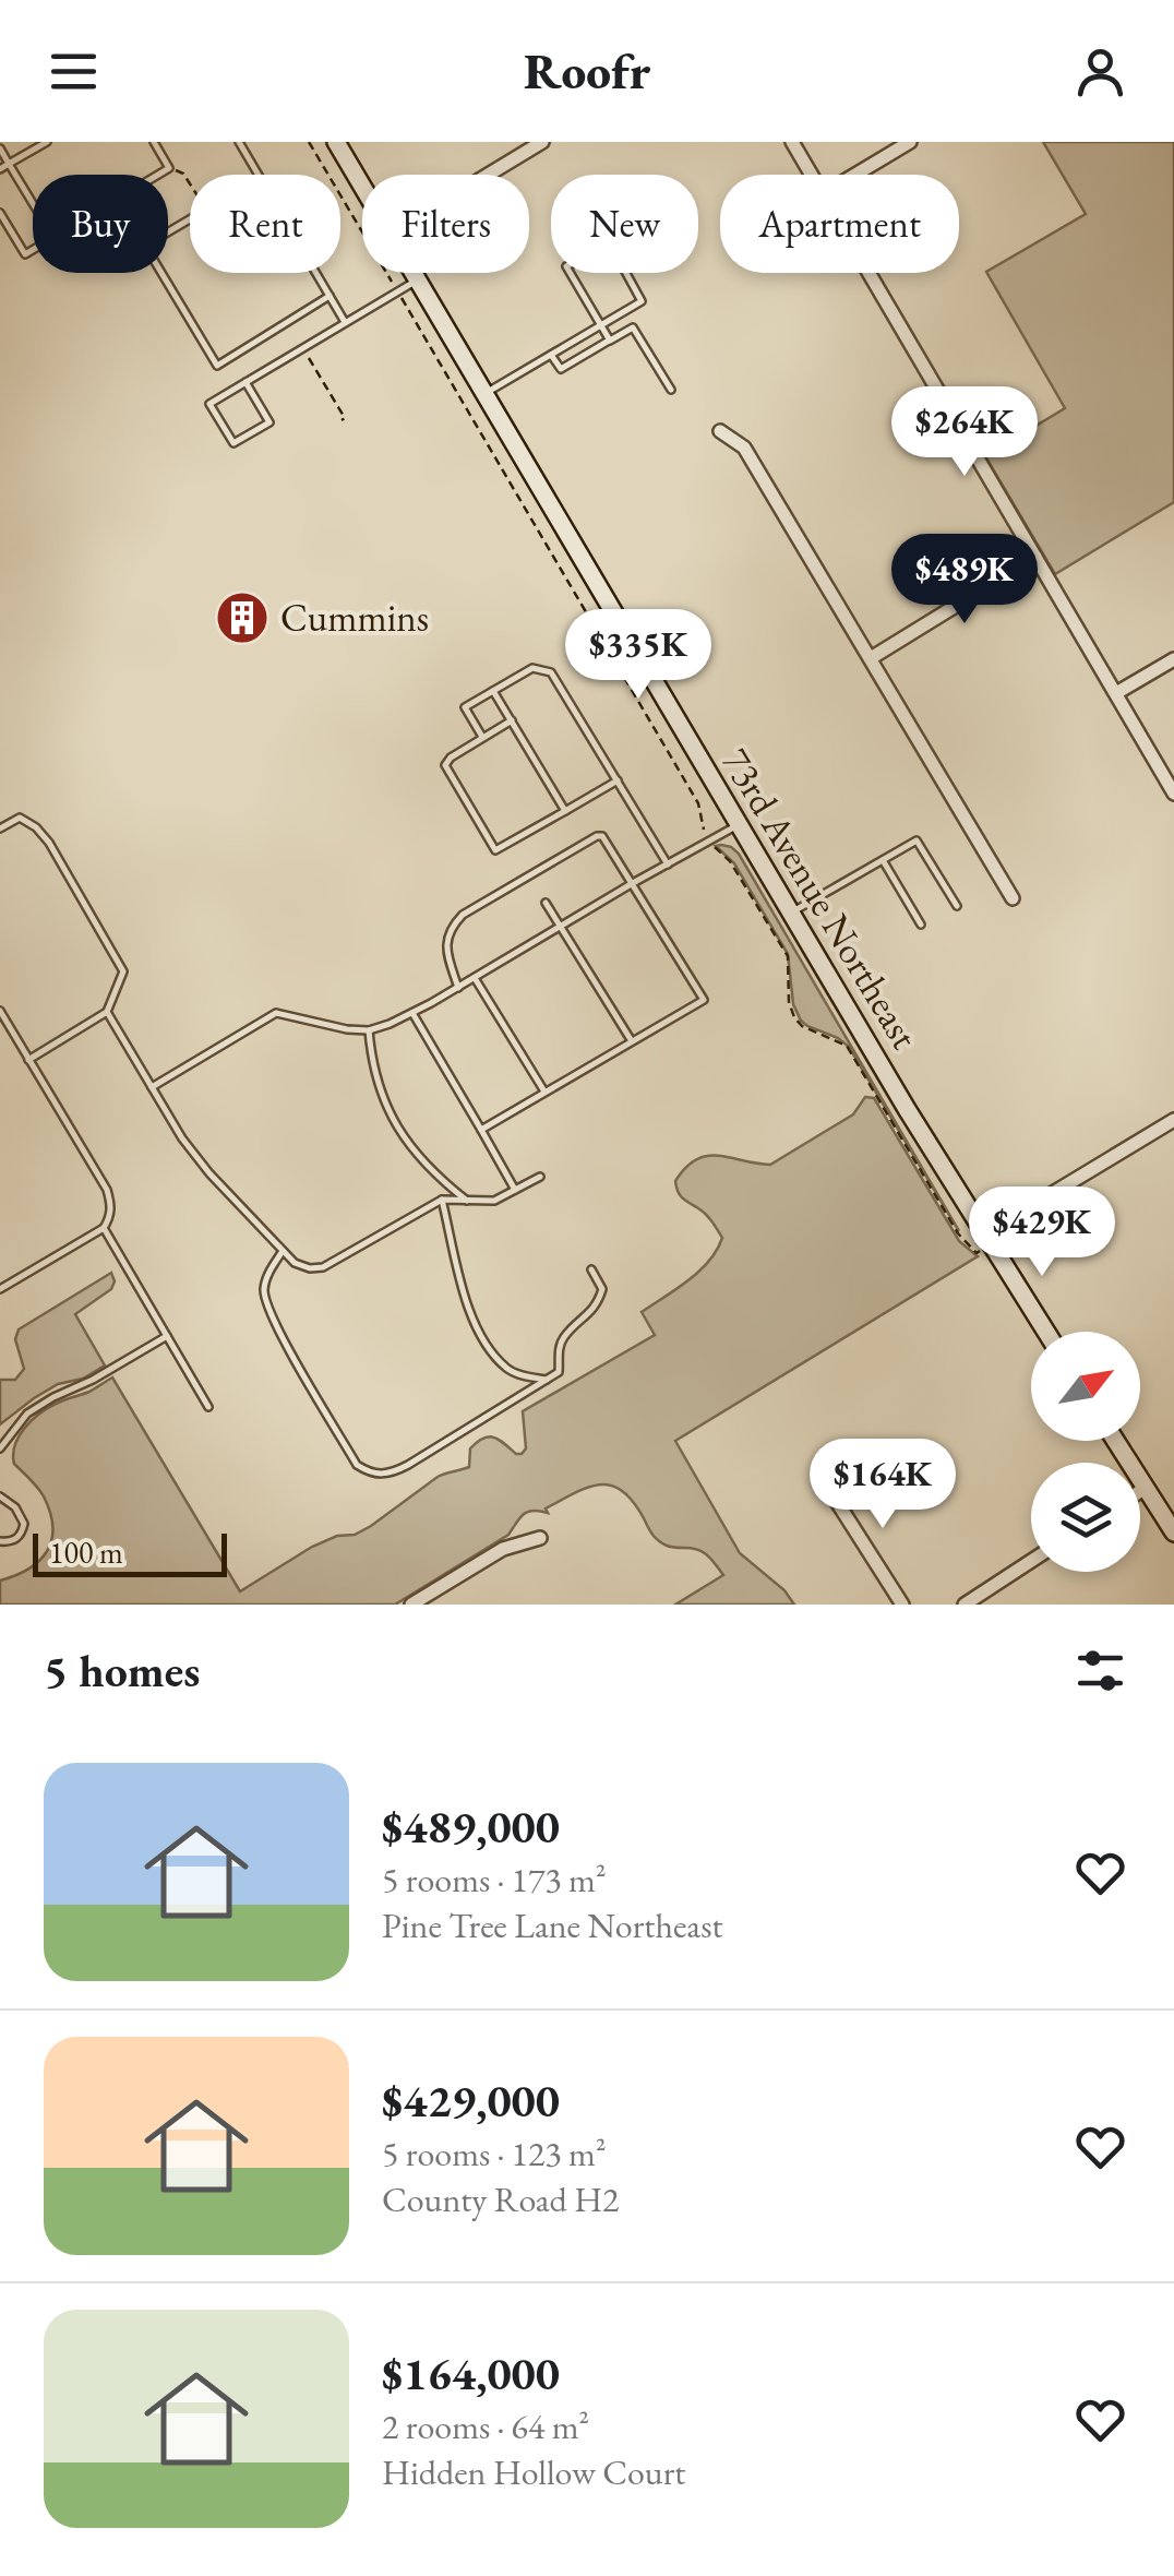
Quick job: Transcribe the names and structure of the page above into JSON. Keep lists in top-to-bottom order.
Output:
{
  "streets": {
    "street": ["73rd Avenue Northeast"]
  },
  "places": {
    "building": ["Cummins"]
  },
  "scale_bar": "100 m",
  "north": "top right",
  "page": {
    "header": "Roofr",
    "chip": [
      "Buy",
      "Rent",
      "Filters",
      "New",
      "Apartment"
    ],
    "price": [
      "$264K",
      "$489K",
      "$335K",
      "$429K",
      "$164K"
    ],
    "scale": "100 m",
    "heading": "5 homes",
    "list": [
      {
        "name": "$489,000",
        "note": "5 rooms · 173 m² · Pine Tree Lane Northeast"
      },
      {
        "name": "$429,000",
        "note": "5 rooms · 123 m² · County Road H2"
      },
      {
        "name": "$164,000",
        "note": "2 rooms · 64 m² · Hidden Hollow Court"
      }
    ]
  }
}
